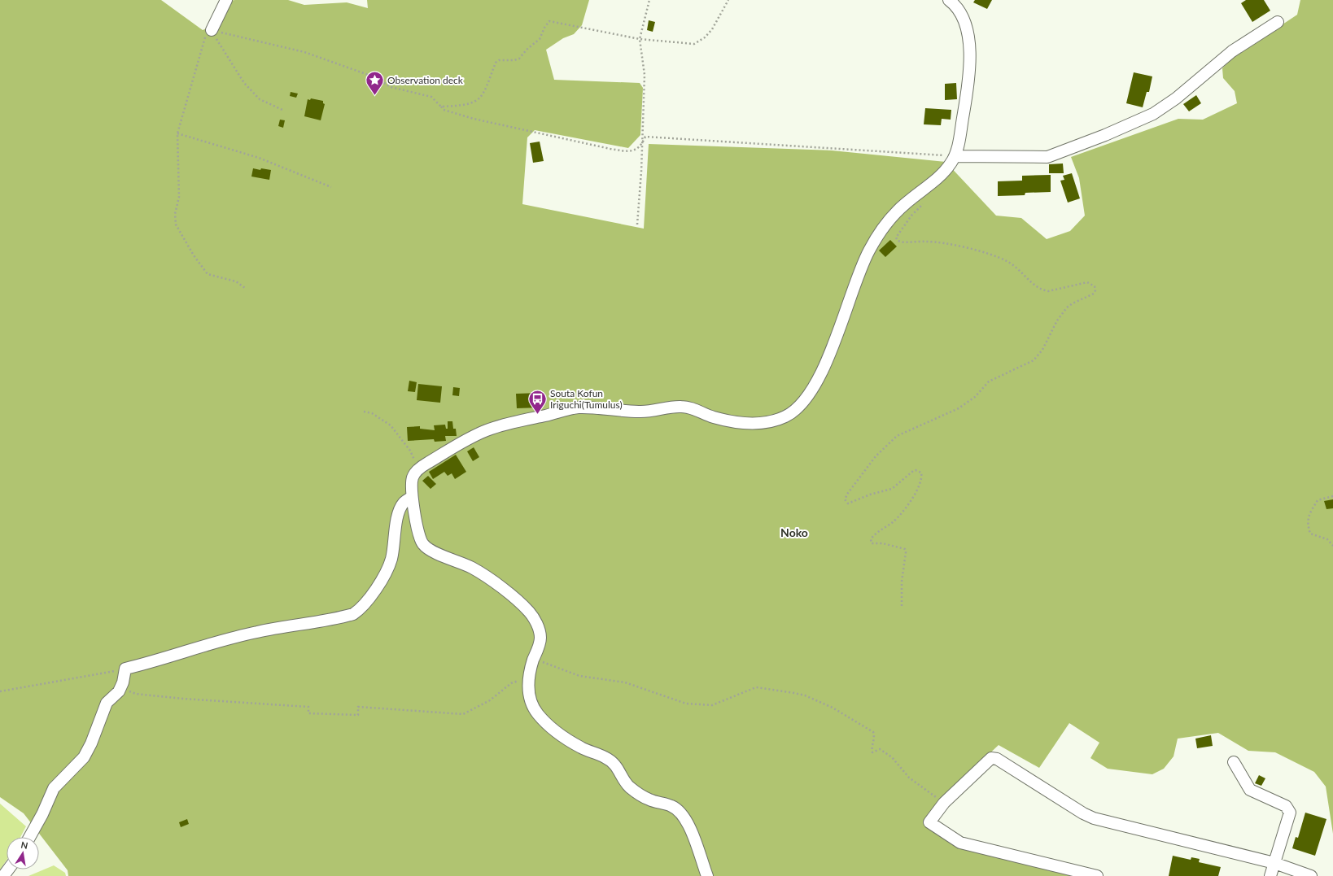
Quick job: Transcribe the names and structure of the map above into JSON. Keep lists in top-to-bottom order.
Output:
{
  "districts": ["Noko"],
  "places": {
    "place": ["Observation deck"],
    "bus stop": ["Souta Kofun Iriguchi(Tumulus)"]
  },
  "north": "top"
}
